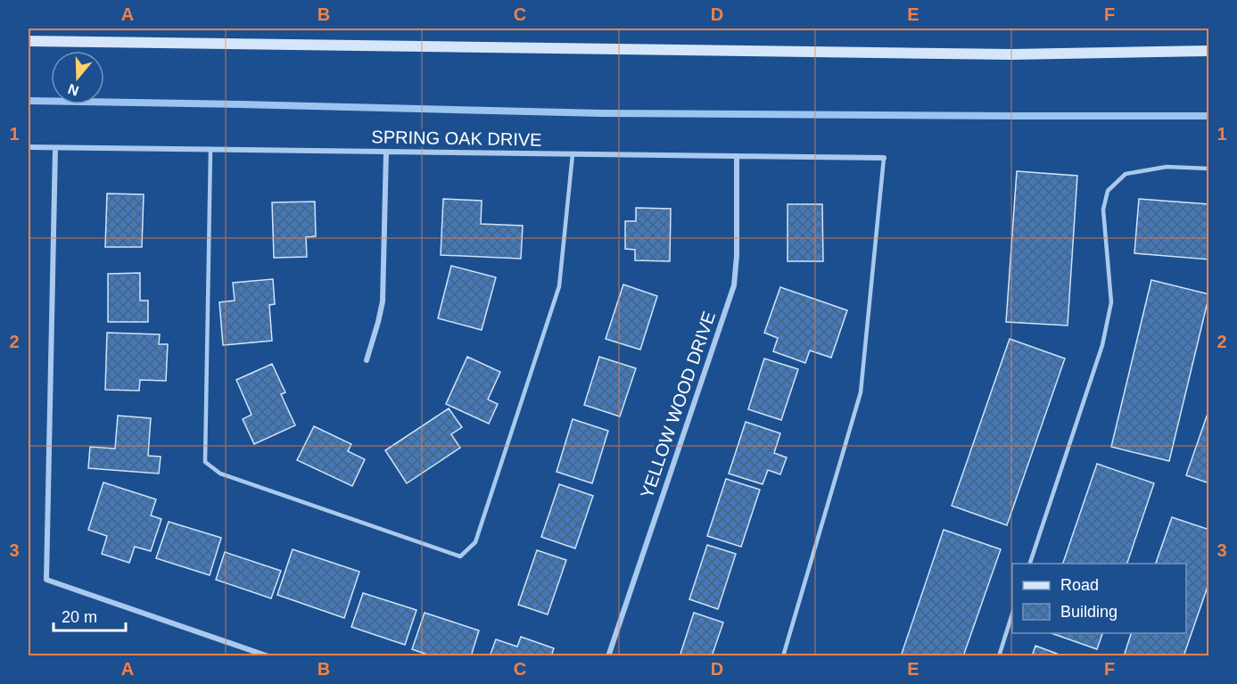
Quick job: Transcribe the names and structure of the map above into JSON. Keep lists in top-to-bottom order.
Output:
{
  "streets": {
    "street": ["SPRING OAK DRIVE", "YELLOW WOOD DRIVE"]
  },
  "crossings": [
    ["SPRING OAK DRIVE", "YELLOW WOOD DRIVE"]
  ],
  "legend": ["Road", "Building"],
  "scale_bar": "20 m",
  "north": "bottom",
  "grid": {
    "columns": [
      "A",
      "B",
      "C",
      "D",
      "E",
      "F"
    ],
    "rows": ["1", "2", "3"]
  }
}
